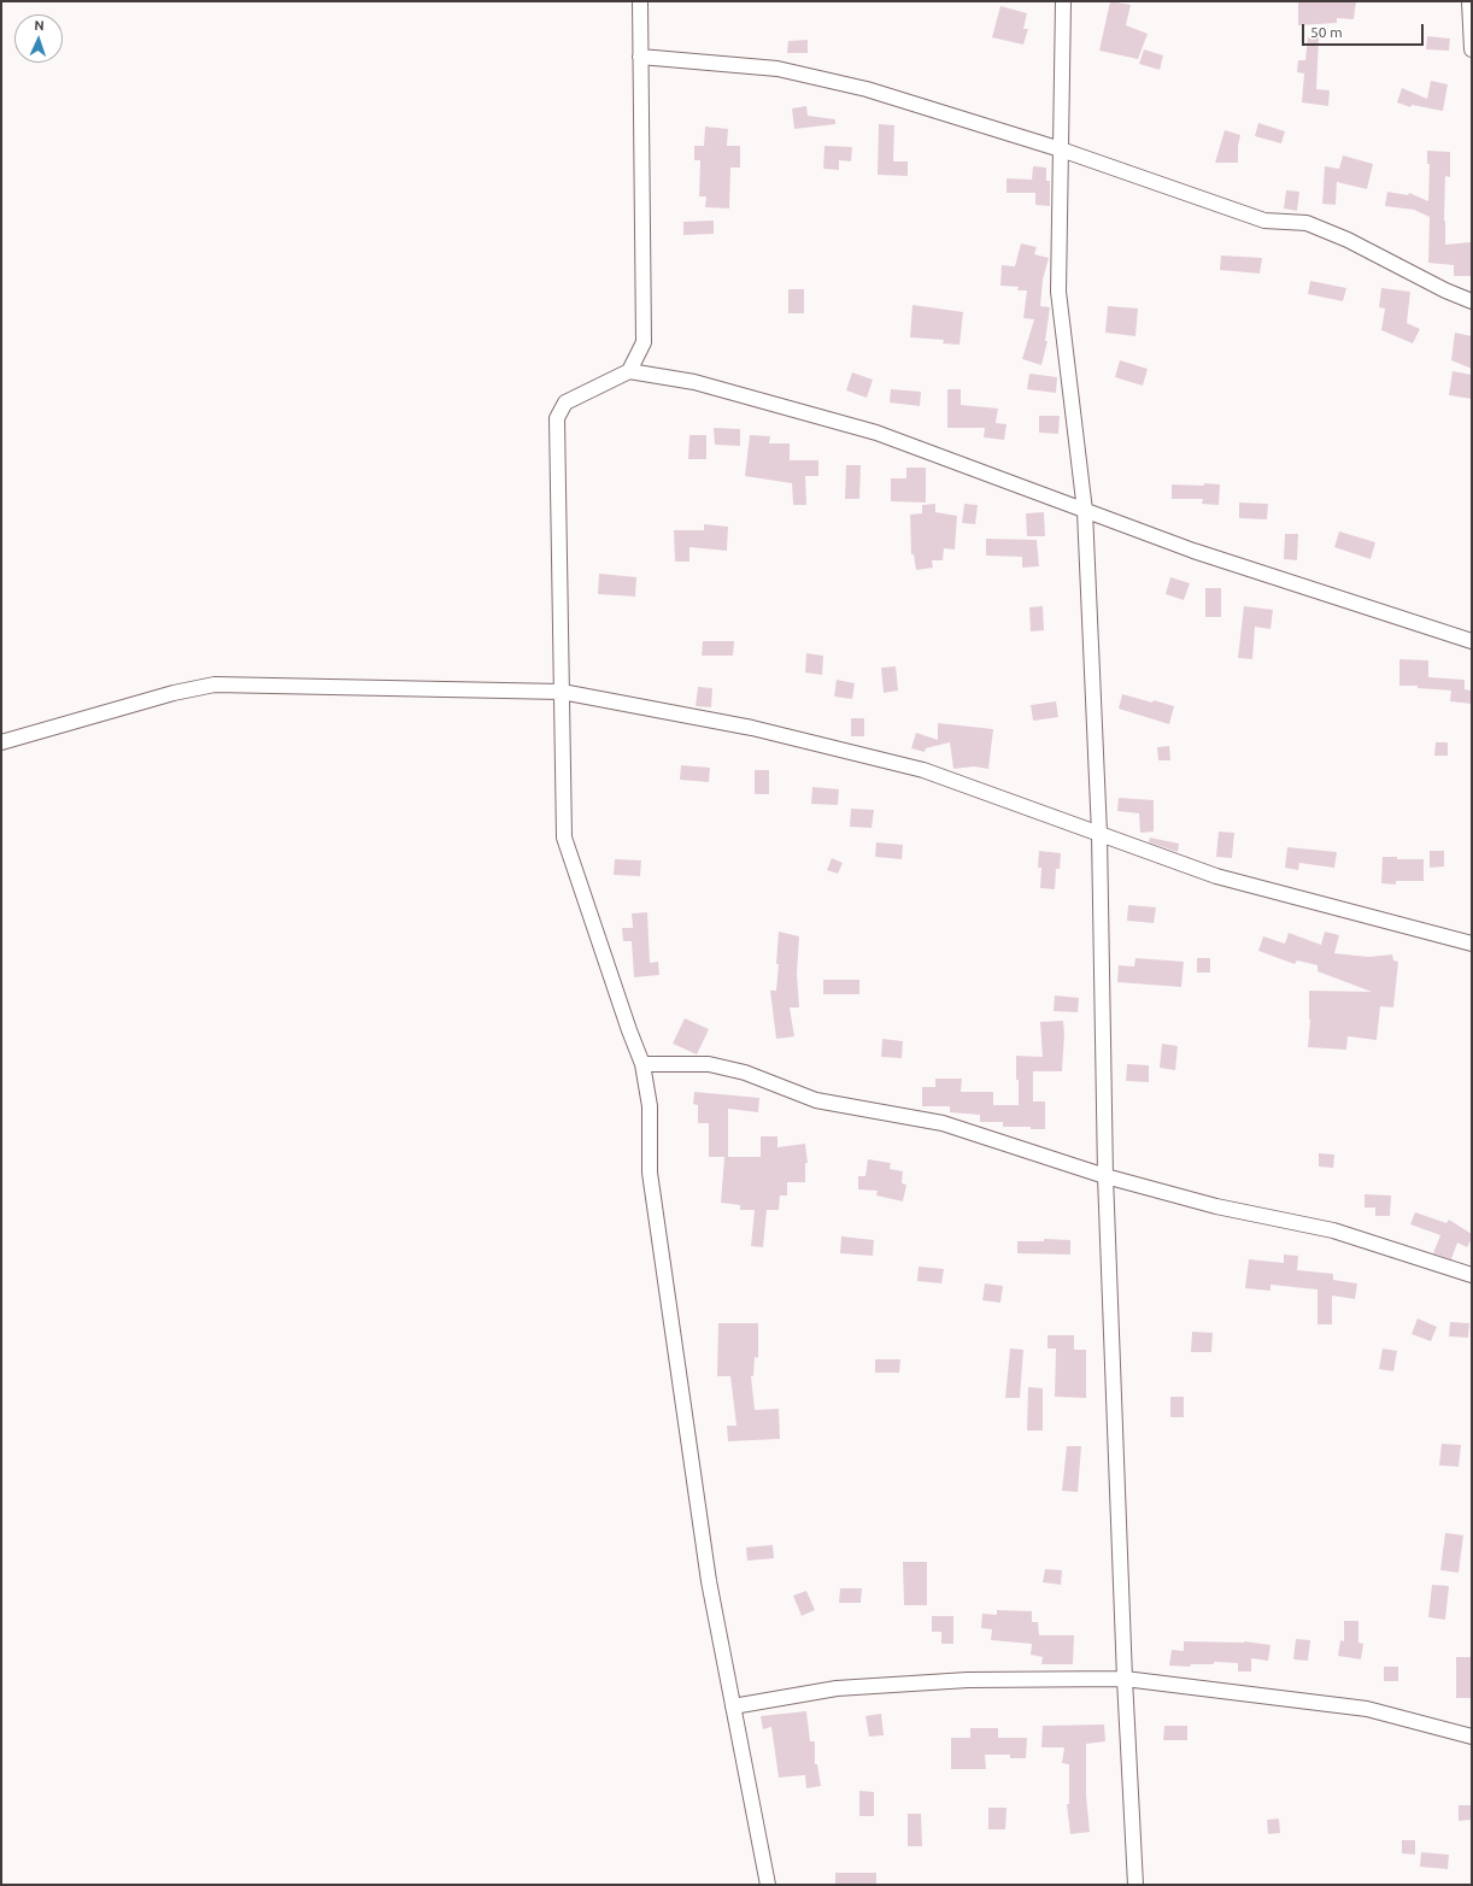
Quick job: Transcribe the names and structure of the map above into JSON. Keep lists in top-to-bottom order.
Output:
{
  "scale_bar": "50 m",
  "north": "top"
}
